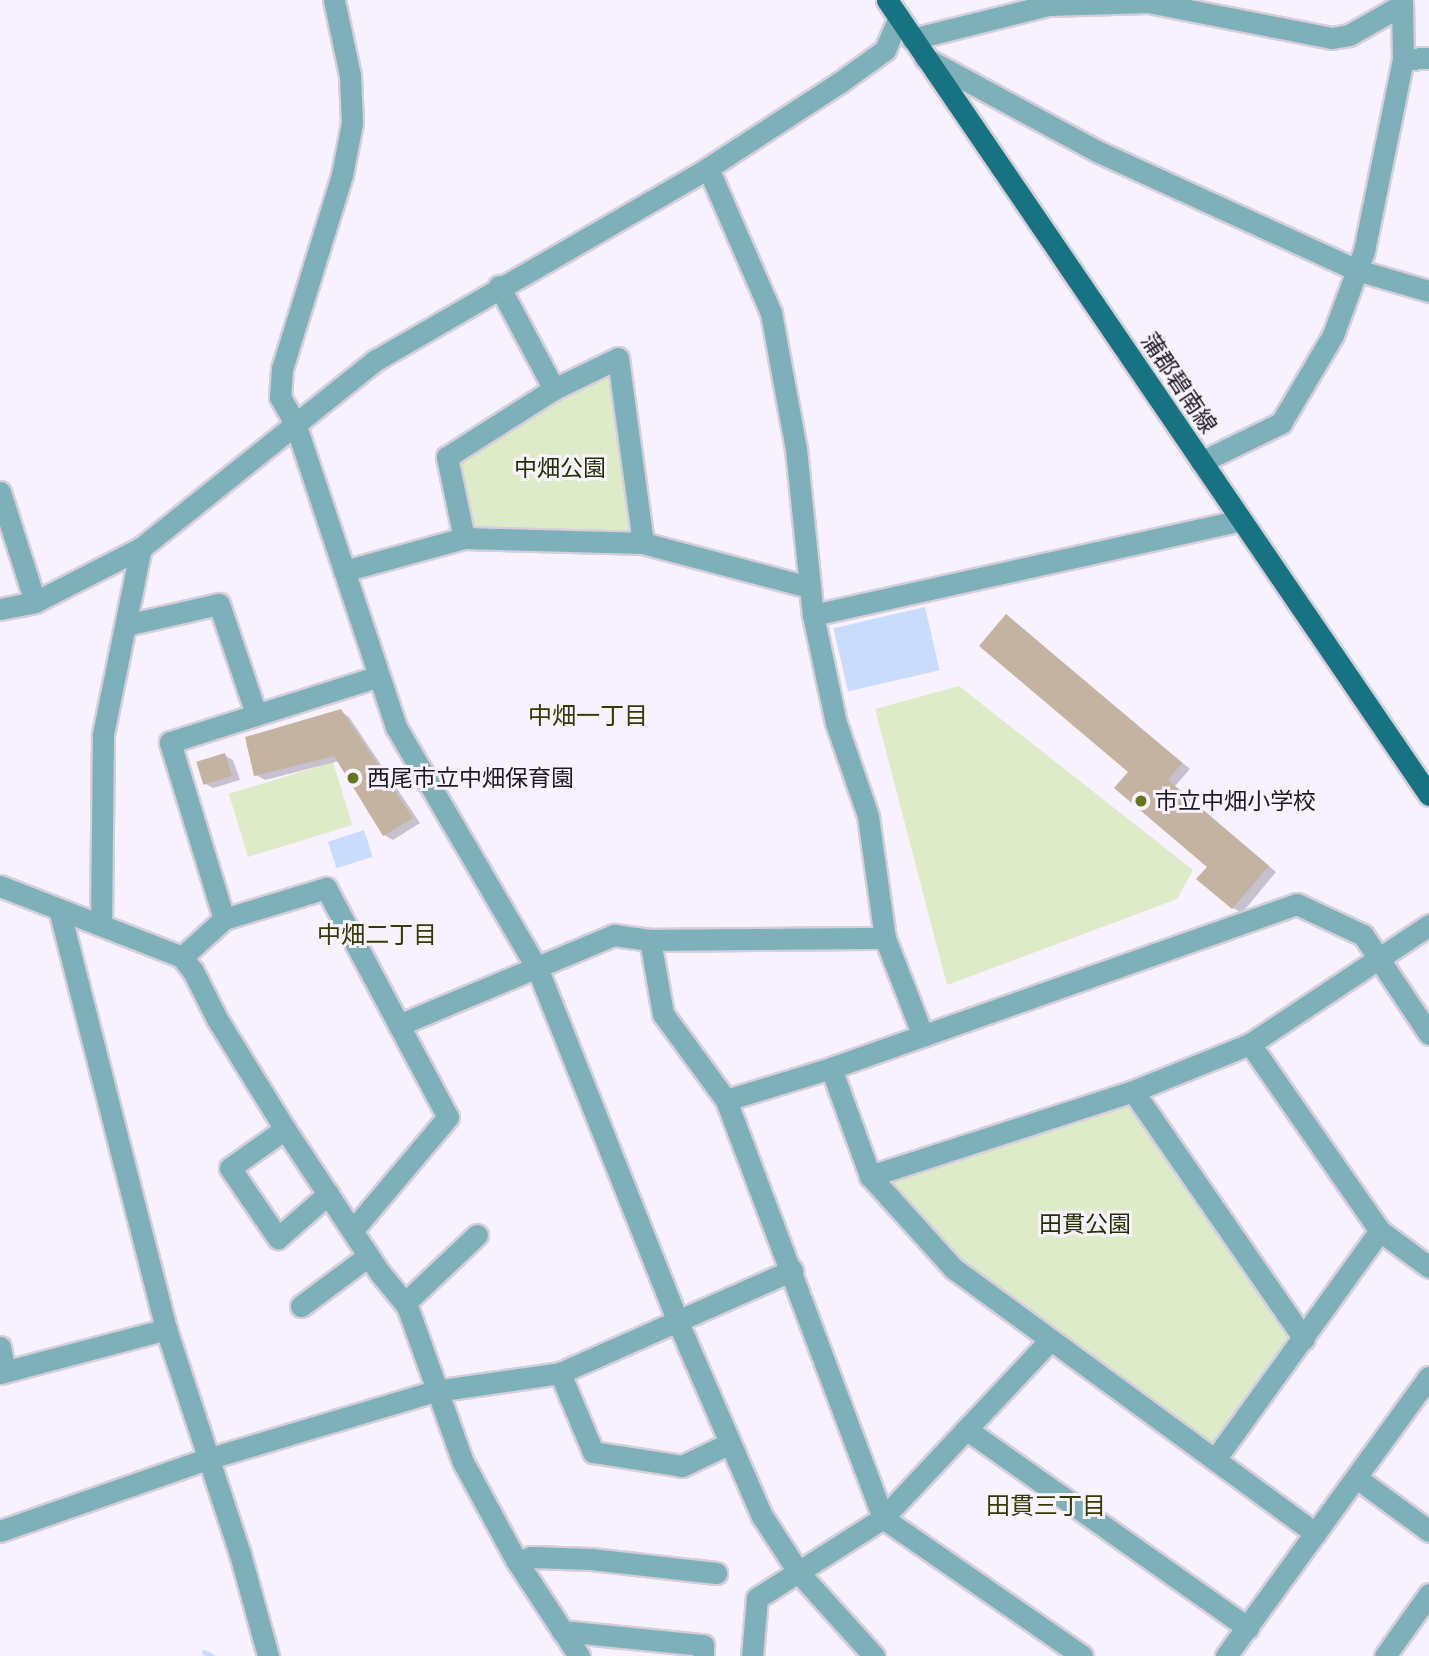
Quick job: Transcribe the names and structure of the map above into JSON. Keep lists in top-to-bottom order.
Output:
{
  "streets": {
    "main road": ["蒲郡碧南線"]
  },
  "districts": ["中畑一丁目", "中畑二丁目", "田貫三丁目"],
  "parks": ["中畑公園", "田貫公園"],
  "places": ["西尾市立中畑保育園", "市立中畑小学校"]
}
